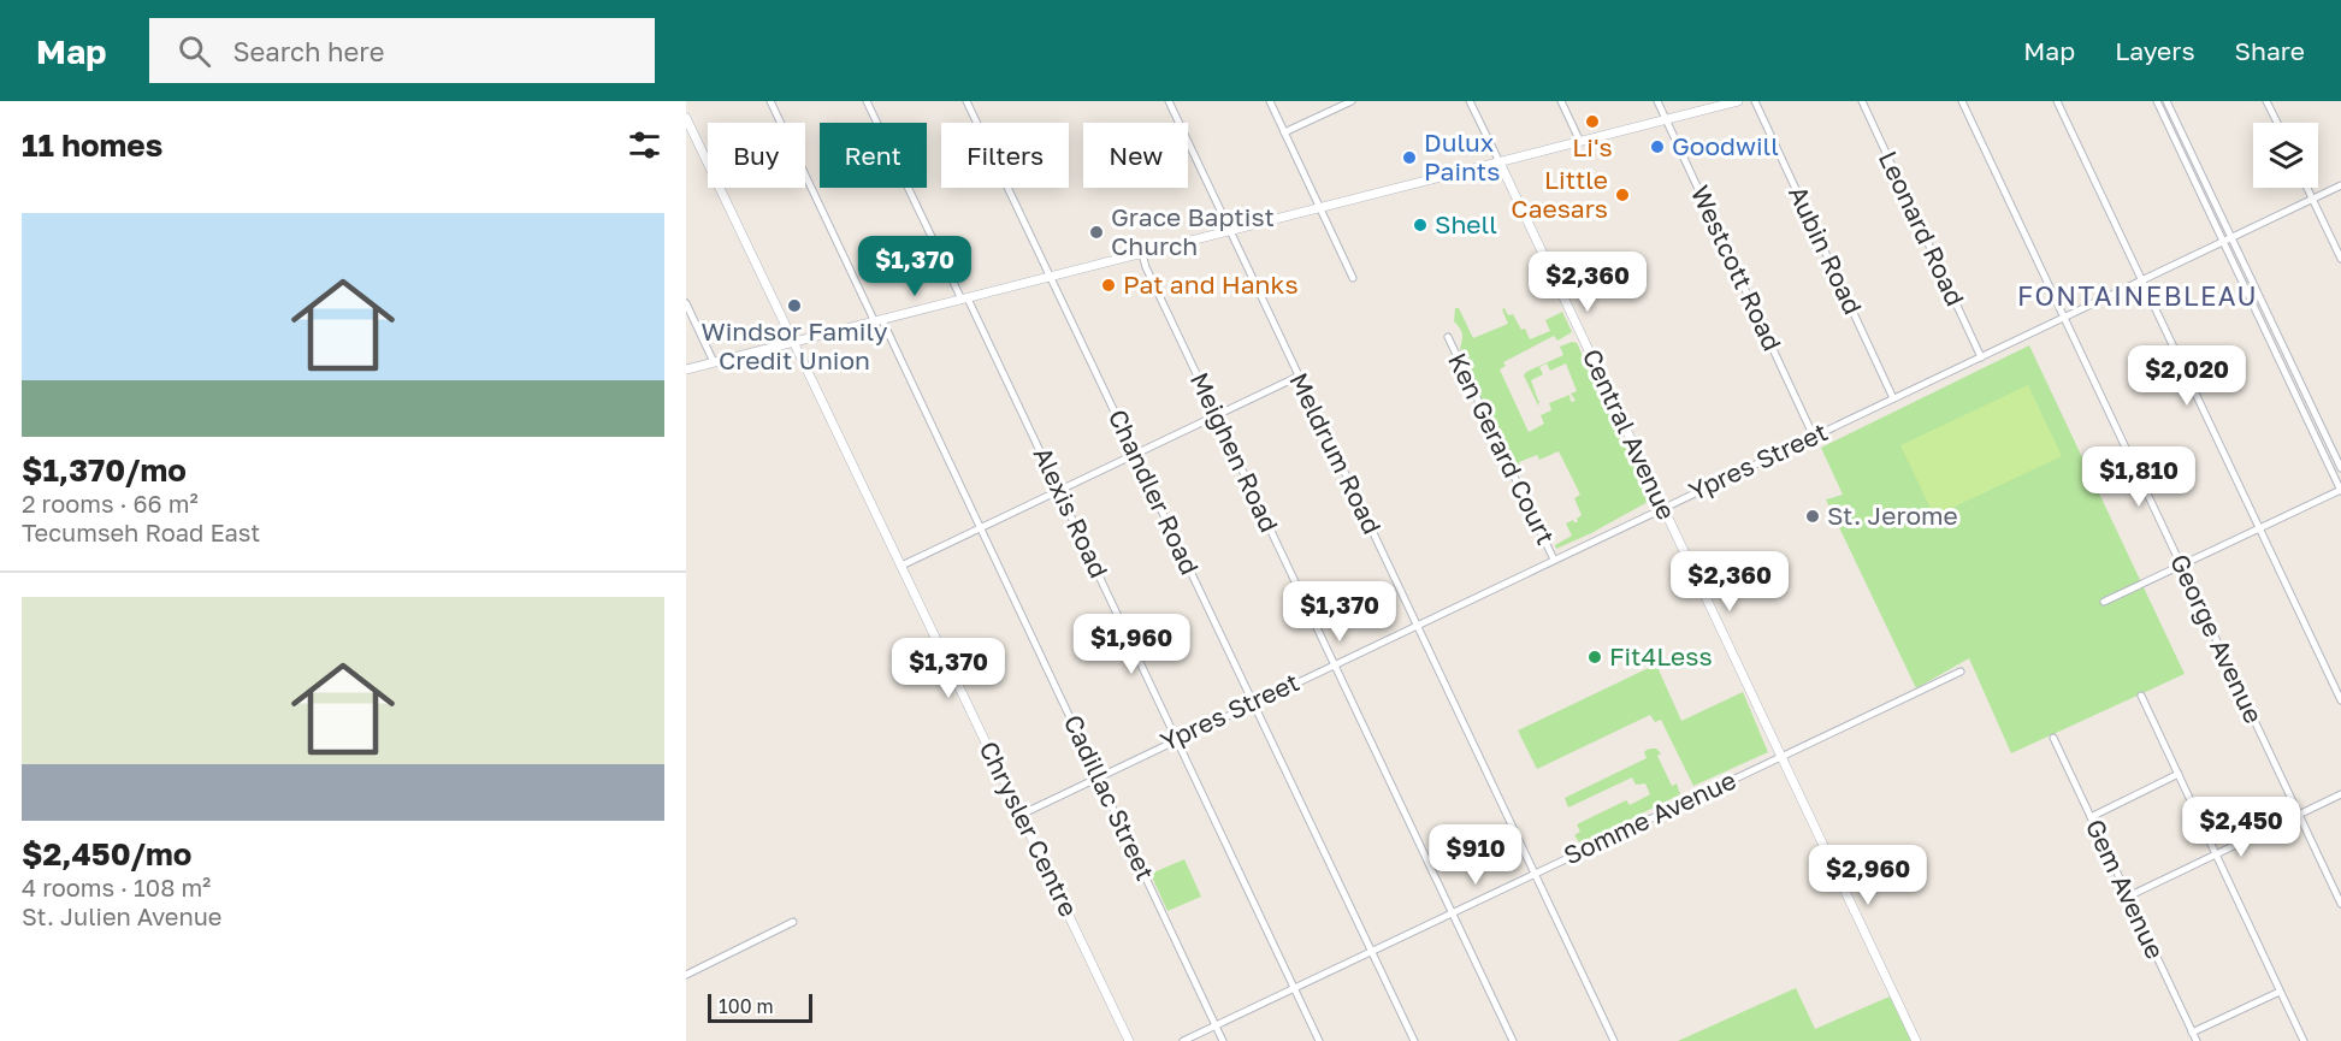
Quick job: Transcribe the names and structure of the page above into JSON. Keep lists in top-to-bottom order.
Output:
{
  "streets": {
    "street": [
      "Leonard Road",
      "Aubin Road",
      "Westcott Road",
      "Central Avenue",
      "Ken Gerard Court",
      "Meighen Road",
      "Meldrum Road",
      "Ypres Street",
      "Chandler Road",
      "Alexis Road",
      "George Avenue",
      "Cadillac Street",
      "Somme Avenue",
      "Chrysler Centre",
      "Gem Avenue"
    ]
  },
  "crossings": [
    ["Leonard Road", "Ypres Street"],
    ["Aubin Road", "Ypres Street"],
    ["Westcott Road", "Ypres Street"],
    ["Central Avenue", "Ypres Street"],
    ["Central Avenue", "Somme Avenue"],
    ["Ken Gerard Court", "Ypres Street"],
    ["Meighen Road", "Ypres Street"],
    ["Meighen Road", "Somme Avenue"],
    ["Meldrum Road", "Ypres Street"],
    ["Meldrum Road", "Somme Avenue"],
    ["Ypres Street", "Chandler Road"],
    ["Ypres Street", "Alexis Road"],
    ["Ypres Street", "George Avenue"],
    ["Ypres Street", "Cadillac Street"],
    ["Ypres Street", "Chrysler Centre"],
    ["Chandler Road", "Somme Avenue"],
    ["Alexis Road", "Somme Avenue"],
    ["Cadillac Street", "Somme Avenue"]
  ],
  "districts": ["FONTAINEBLEAU"],
  "places": [
    "Li's",
    "Goodwill",
    "Dulux Paints",
    "Little Caesars",
    "Shell",
    "Grace Baptist Church",
    "Pat and Hanks",
    "Windsor Family Credit Union",
    "St. Jerome",
    "Fit4Less"
  ],
  "scale_bar": "100 m",
  "page": {
    "header": "Map",
    "search": "Search here",
    "nav": ["Map", "Layers", "Share"],
    "heading": "11 homes",
    "chip": [
      "Buy",
      "Rent",
      "Filters",
      "New"
    ],
    "list": [
      {
        "name": "$1,370/mo",
        "note": "2 rooms · 66 m² · Tecumseh Road East"
      },
      {
        "name": "$2,450/mo",
        "note": "4 rooms · 108 m² · St. Julien Avenue"
      }
    ],
    "price": [
      "$1,370",
      "$2,360",
      "$2,020",
      "$1,810",
      "$2,360",
      "$1,370",
      "$1,960",
      "$1,370",
      "$2,450",
      "$910",
      "$2,960"
    ],
    "scale": "100 m"
  }
}
